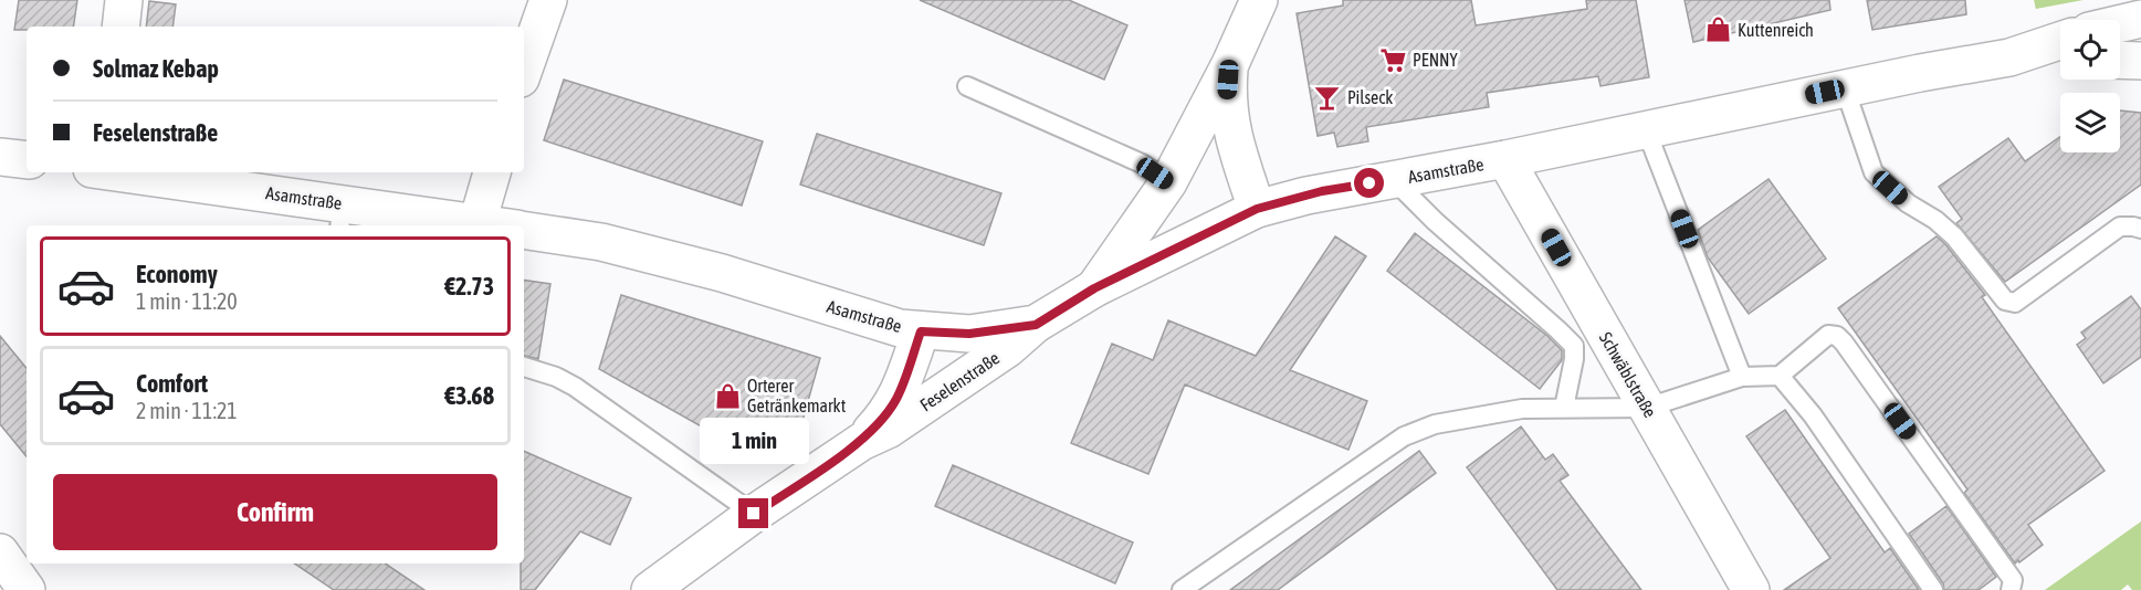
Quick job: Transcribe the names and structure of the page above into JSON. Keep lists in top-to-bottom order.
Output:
{
  "streets": {
    "street": ["Asamstraße", "Schwäblstraße", "Feselenstraße"]
  },
  "crossings": [
    ["Asamstraße", "Schwäblstraße"],
    ["Asamstraße", "Feselenstraße"]
  ],
  "places": {
    "shop": ["Kuttenreich", "Orterer Getränkemarkt"],
    "supermarket": ["PENNY"],
    "bar": ["Pilseck"]
  },
  "page": {
    "banner": ["Solmaz Kebap", "Feselenstraße"],
    "list": [
      {
        "name": "Economy",
        "note": "1 min · 11:20",
        "value": "€2.73"
      },
      {
        "name": "Comfort",
        "note": "2 min · 11:21",
        "value": "€3.68"
      }
    ],
    "bubble": "1 min",
    "buttons": "Confirm"
  }
}
